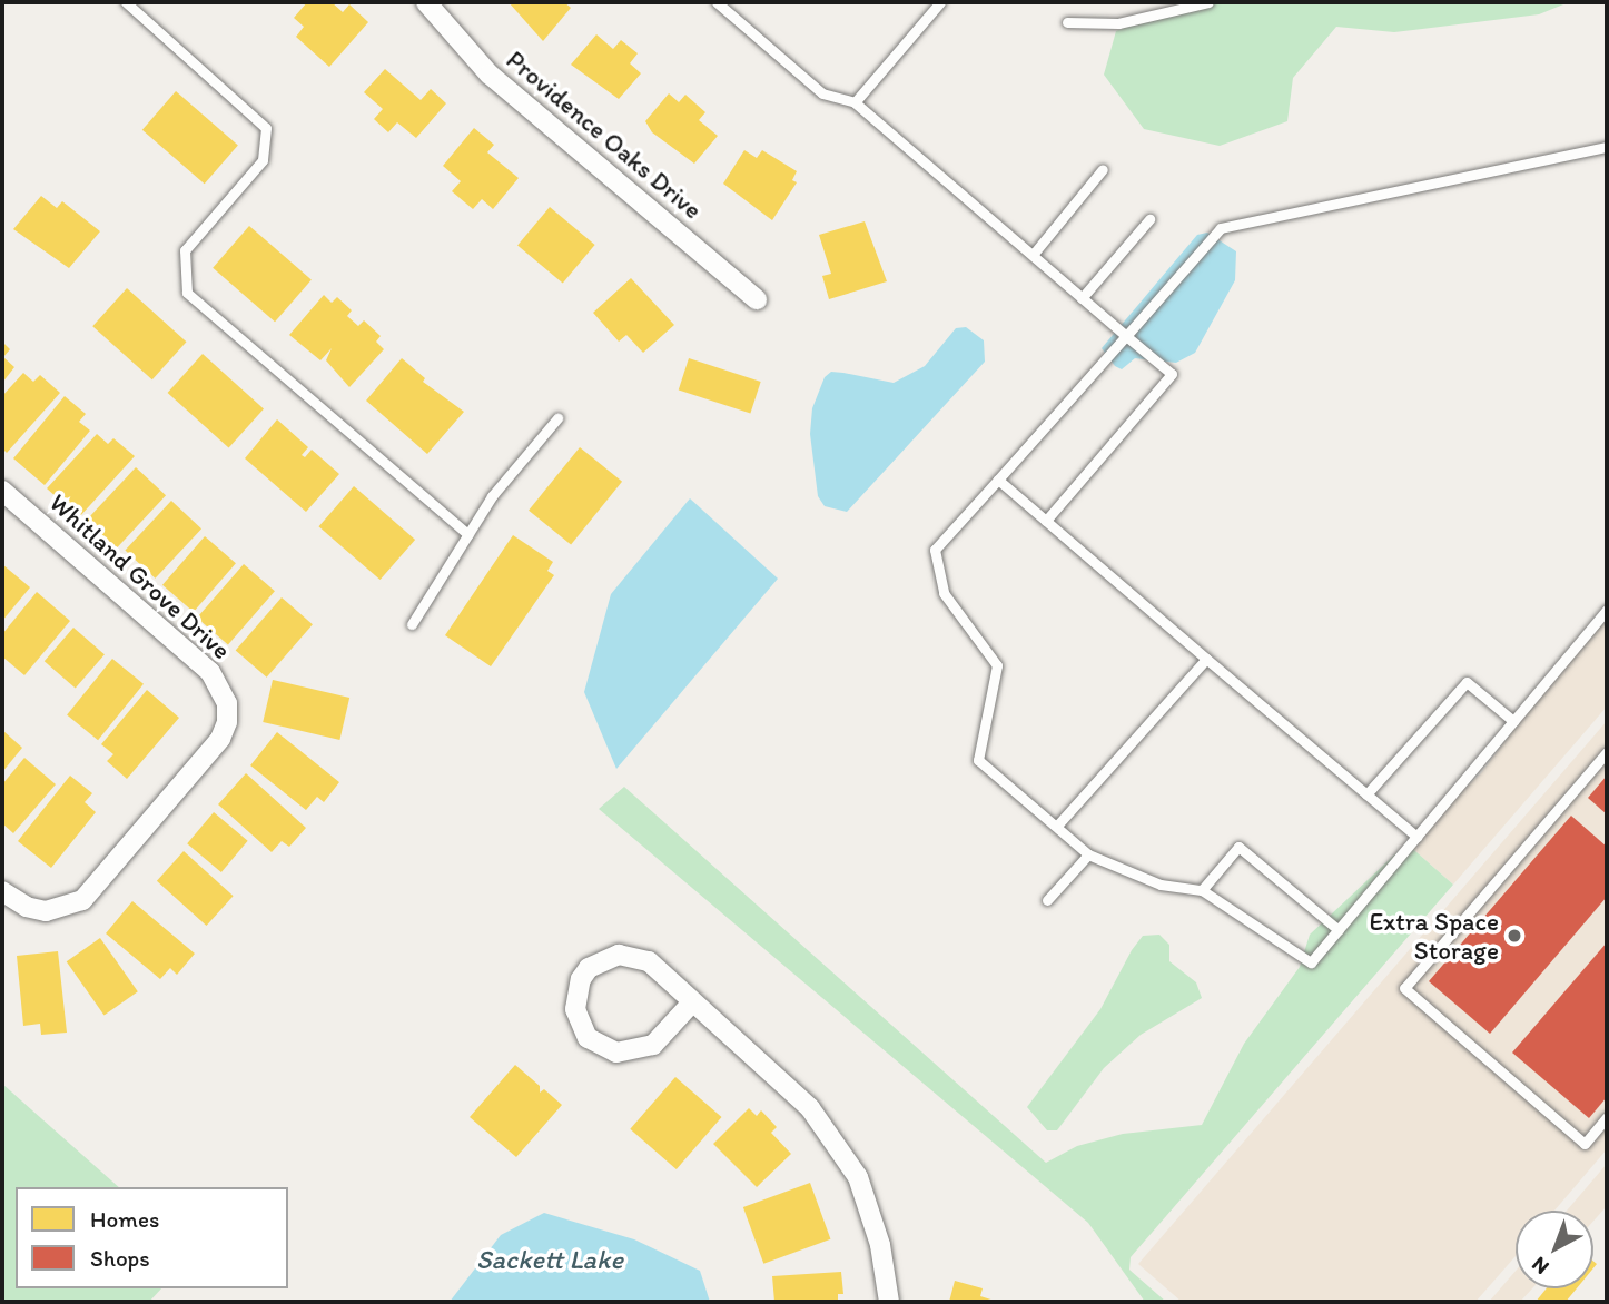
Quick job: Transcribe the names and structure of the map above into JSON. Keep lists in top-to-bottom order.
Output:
{
  "streets": {
    "street": ["Providence Oaks Drive", "Whitland Grove Drive"]
  },
  "water": ["Sackett Lake"],
  "places": ["Extra Space Storage"],
  "legend": ["Homes", "Shops"],
  "north": "bottom left"
}
